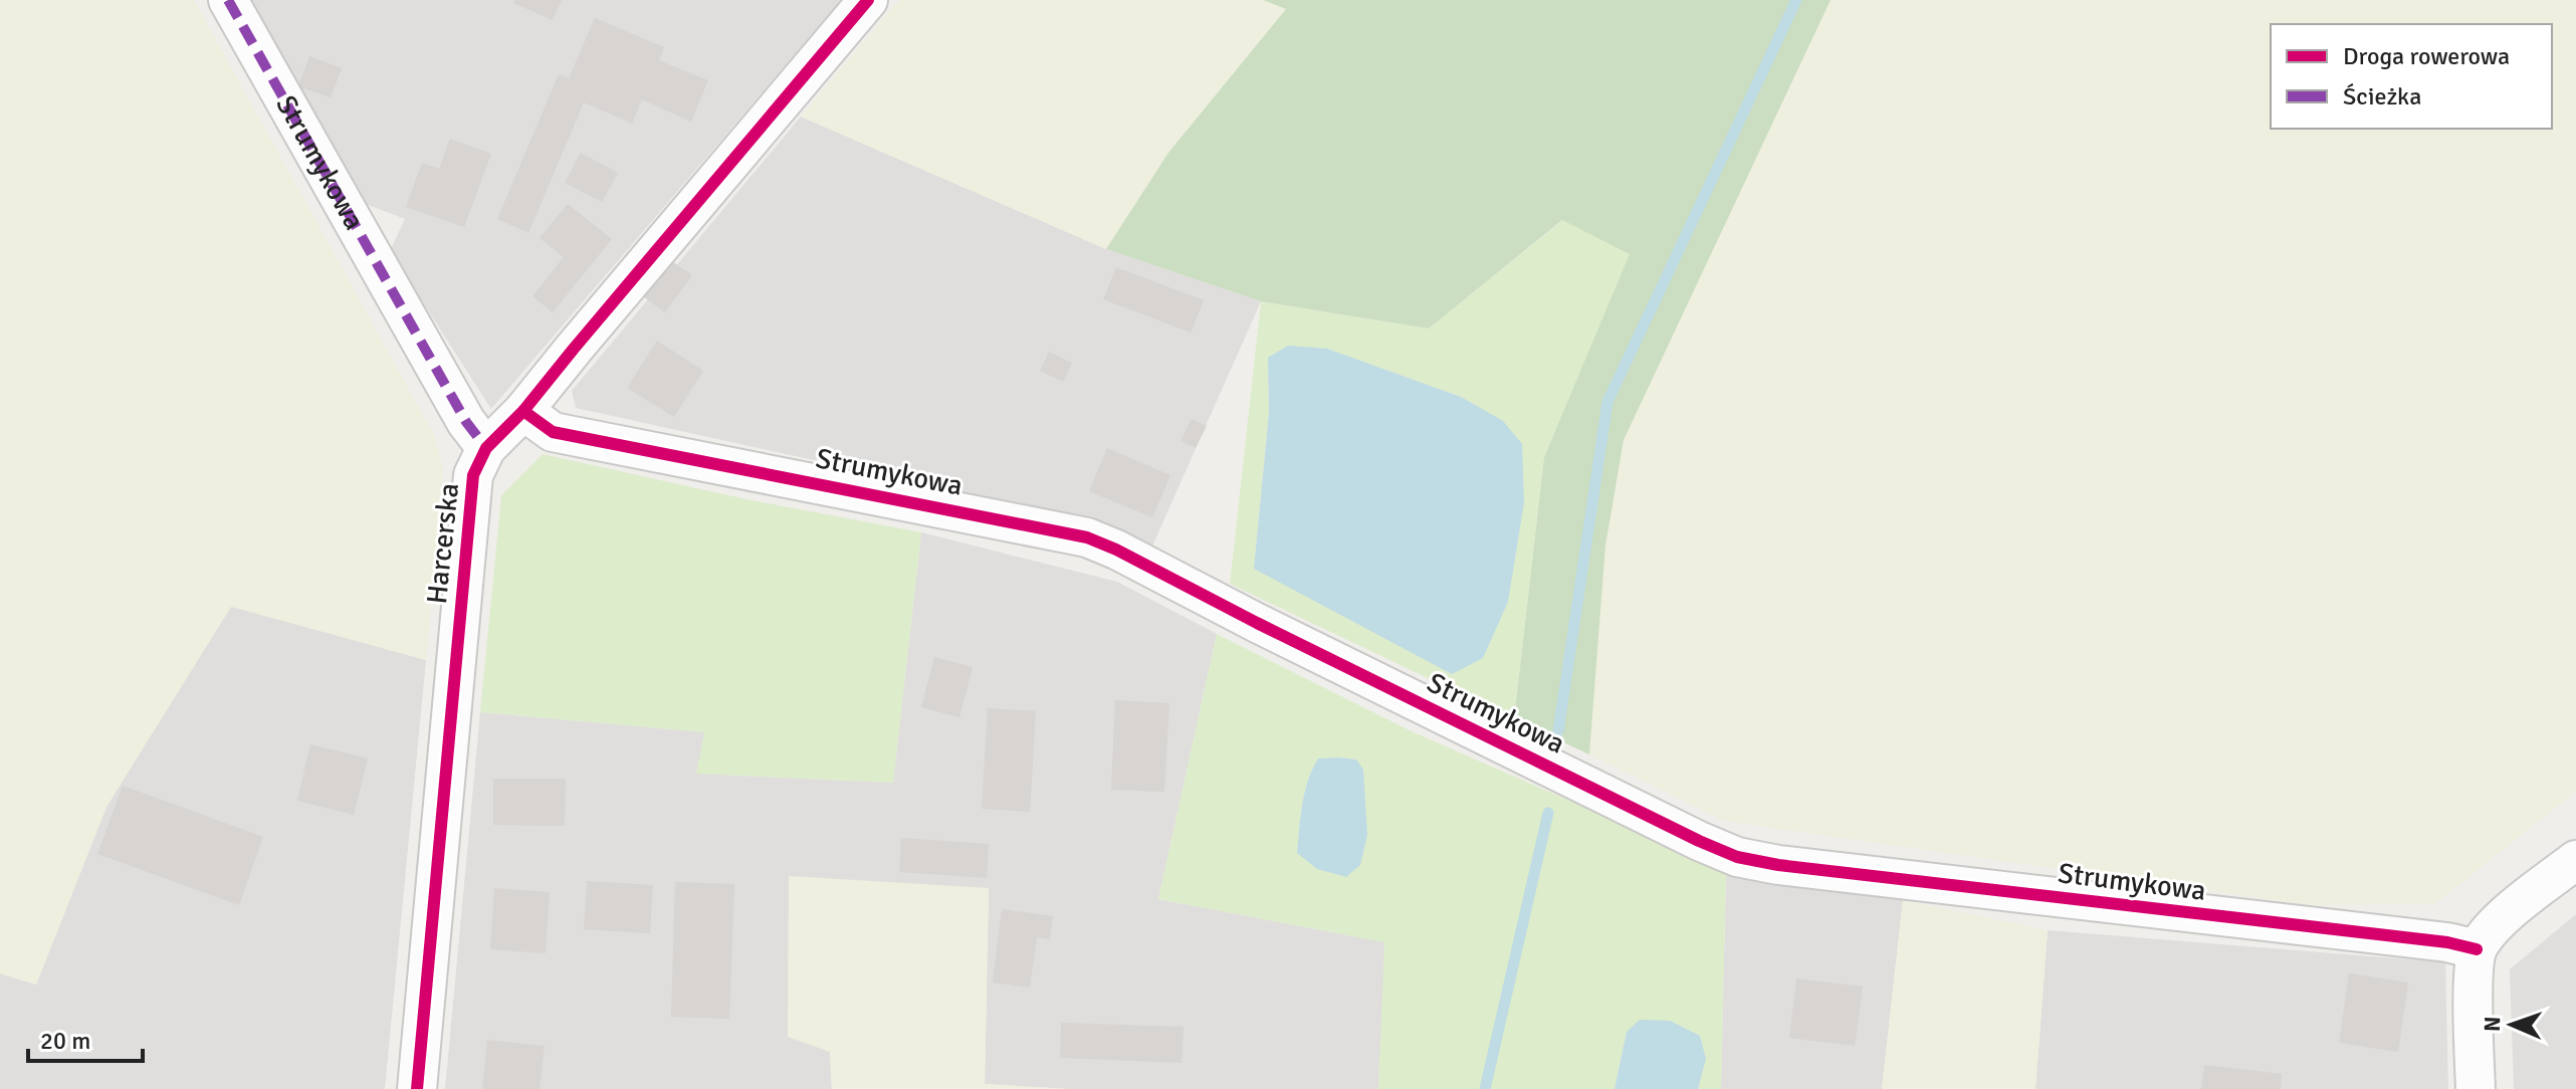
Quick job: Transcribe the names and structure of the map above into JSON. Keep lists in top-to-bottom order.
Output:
{
  "streets": {
    "street": ["Strumykowa", "Harcerska"]
  },
  "crossings": [
    ["Strumykowa", "Harcerska"]
  ],
  "legend": ["Droga rowerowa", "Ścieżka"],
  "scale_bar": "20 m",
  "north": "left"
}
